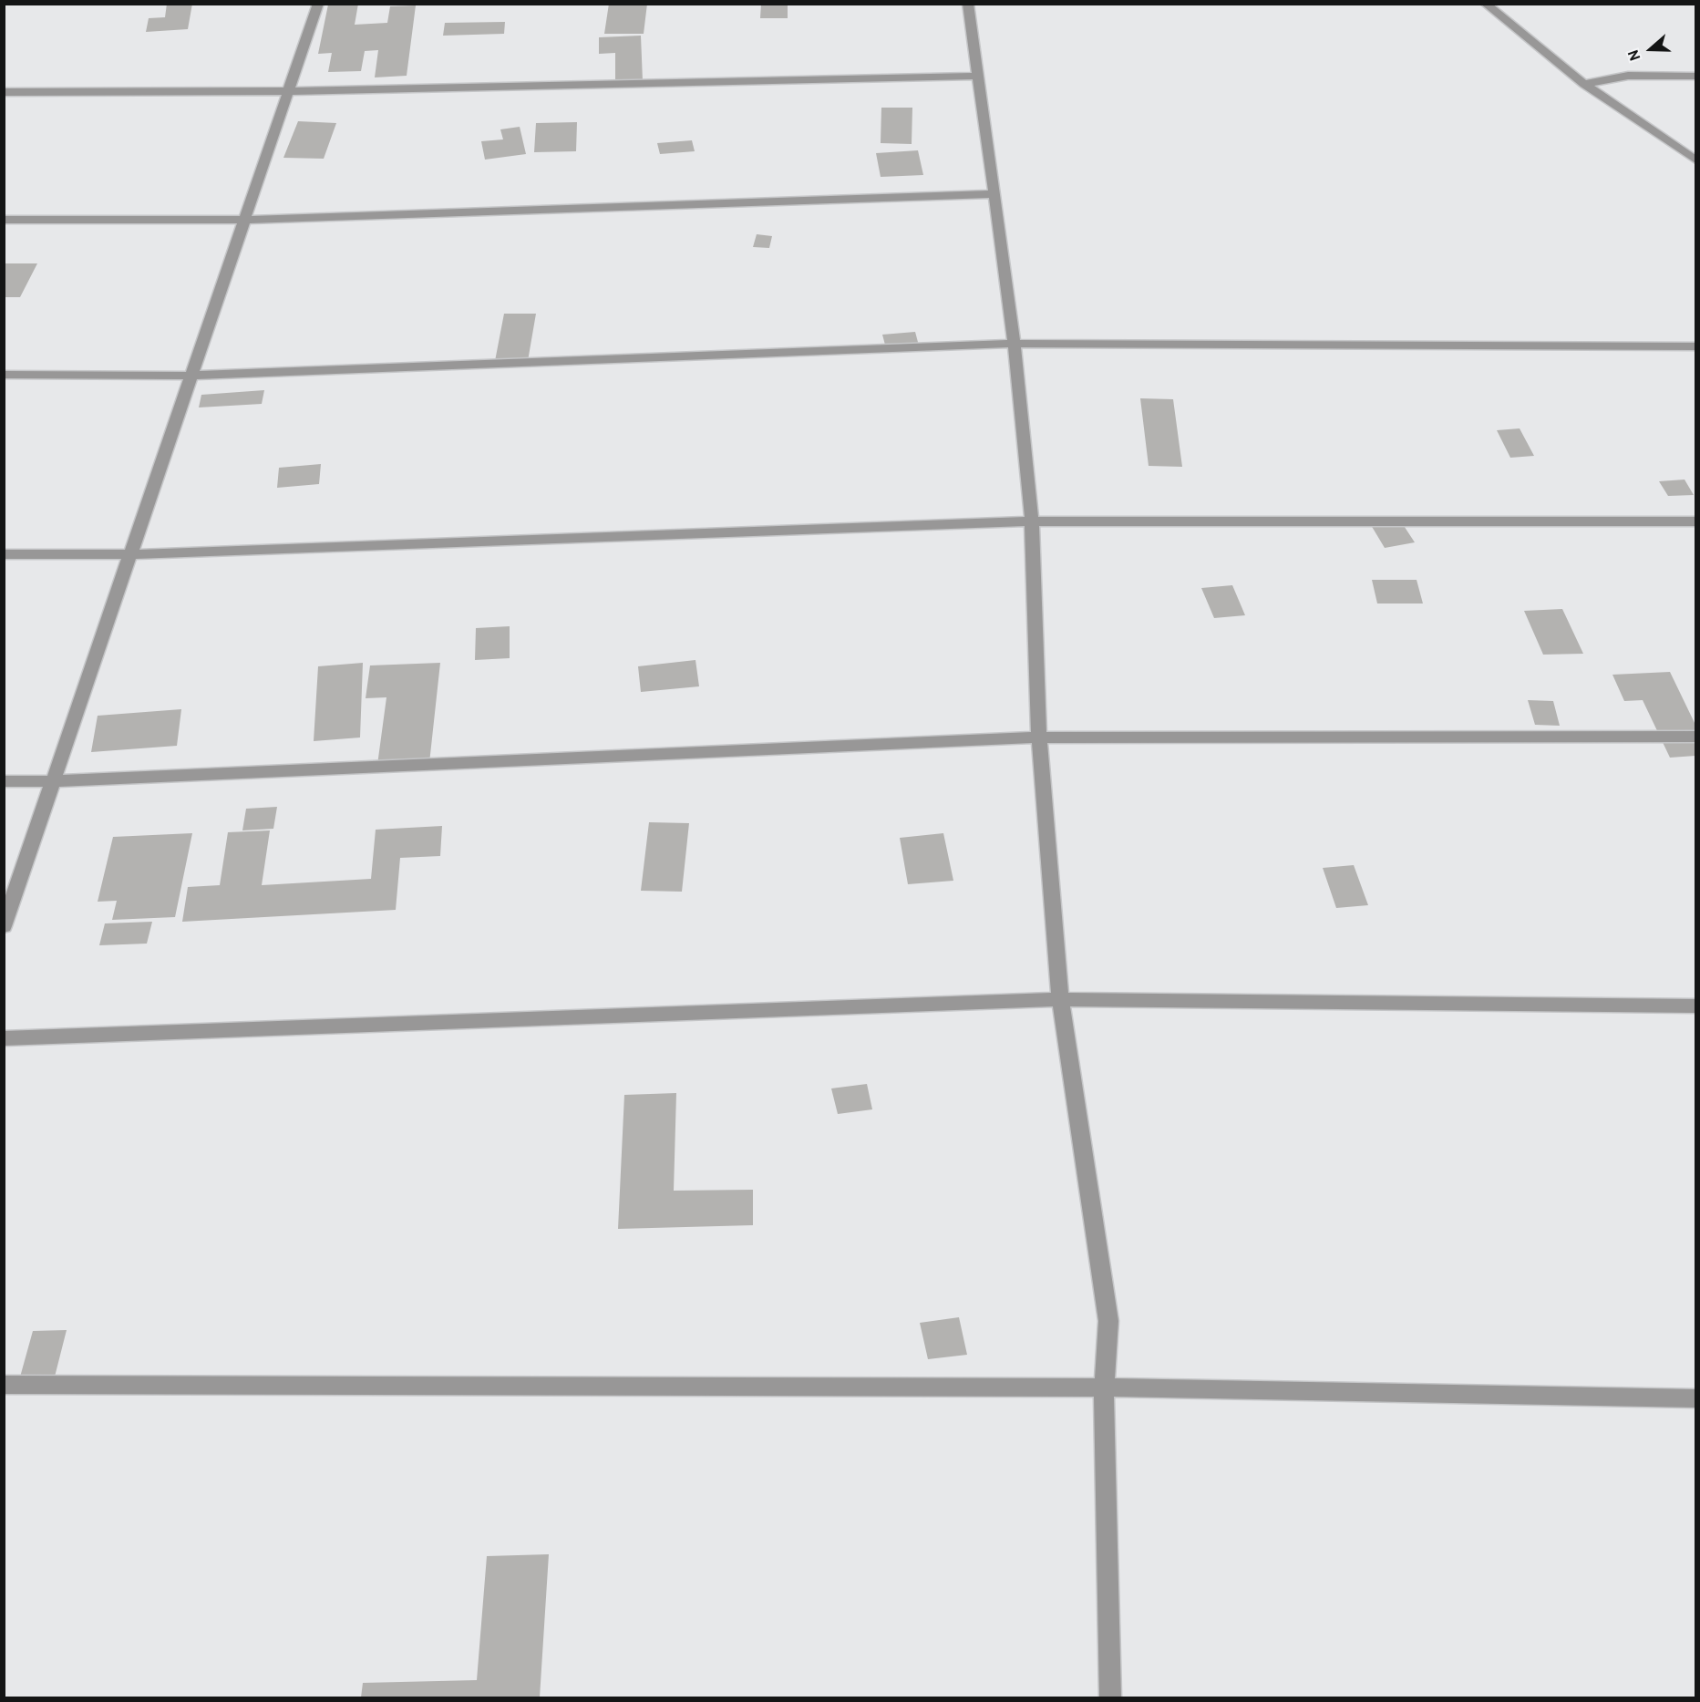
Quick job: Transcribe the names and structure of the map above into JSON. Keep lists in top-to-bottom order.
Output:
{
  "north": "left"
}
